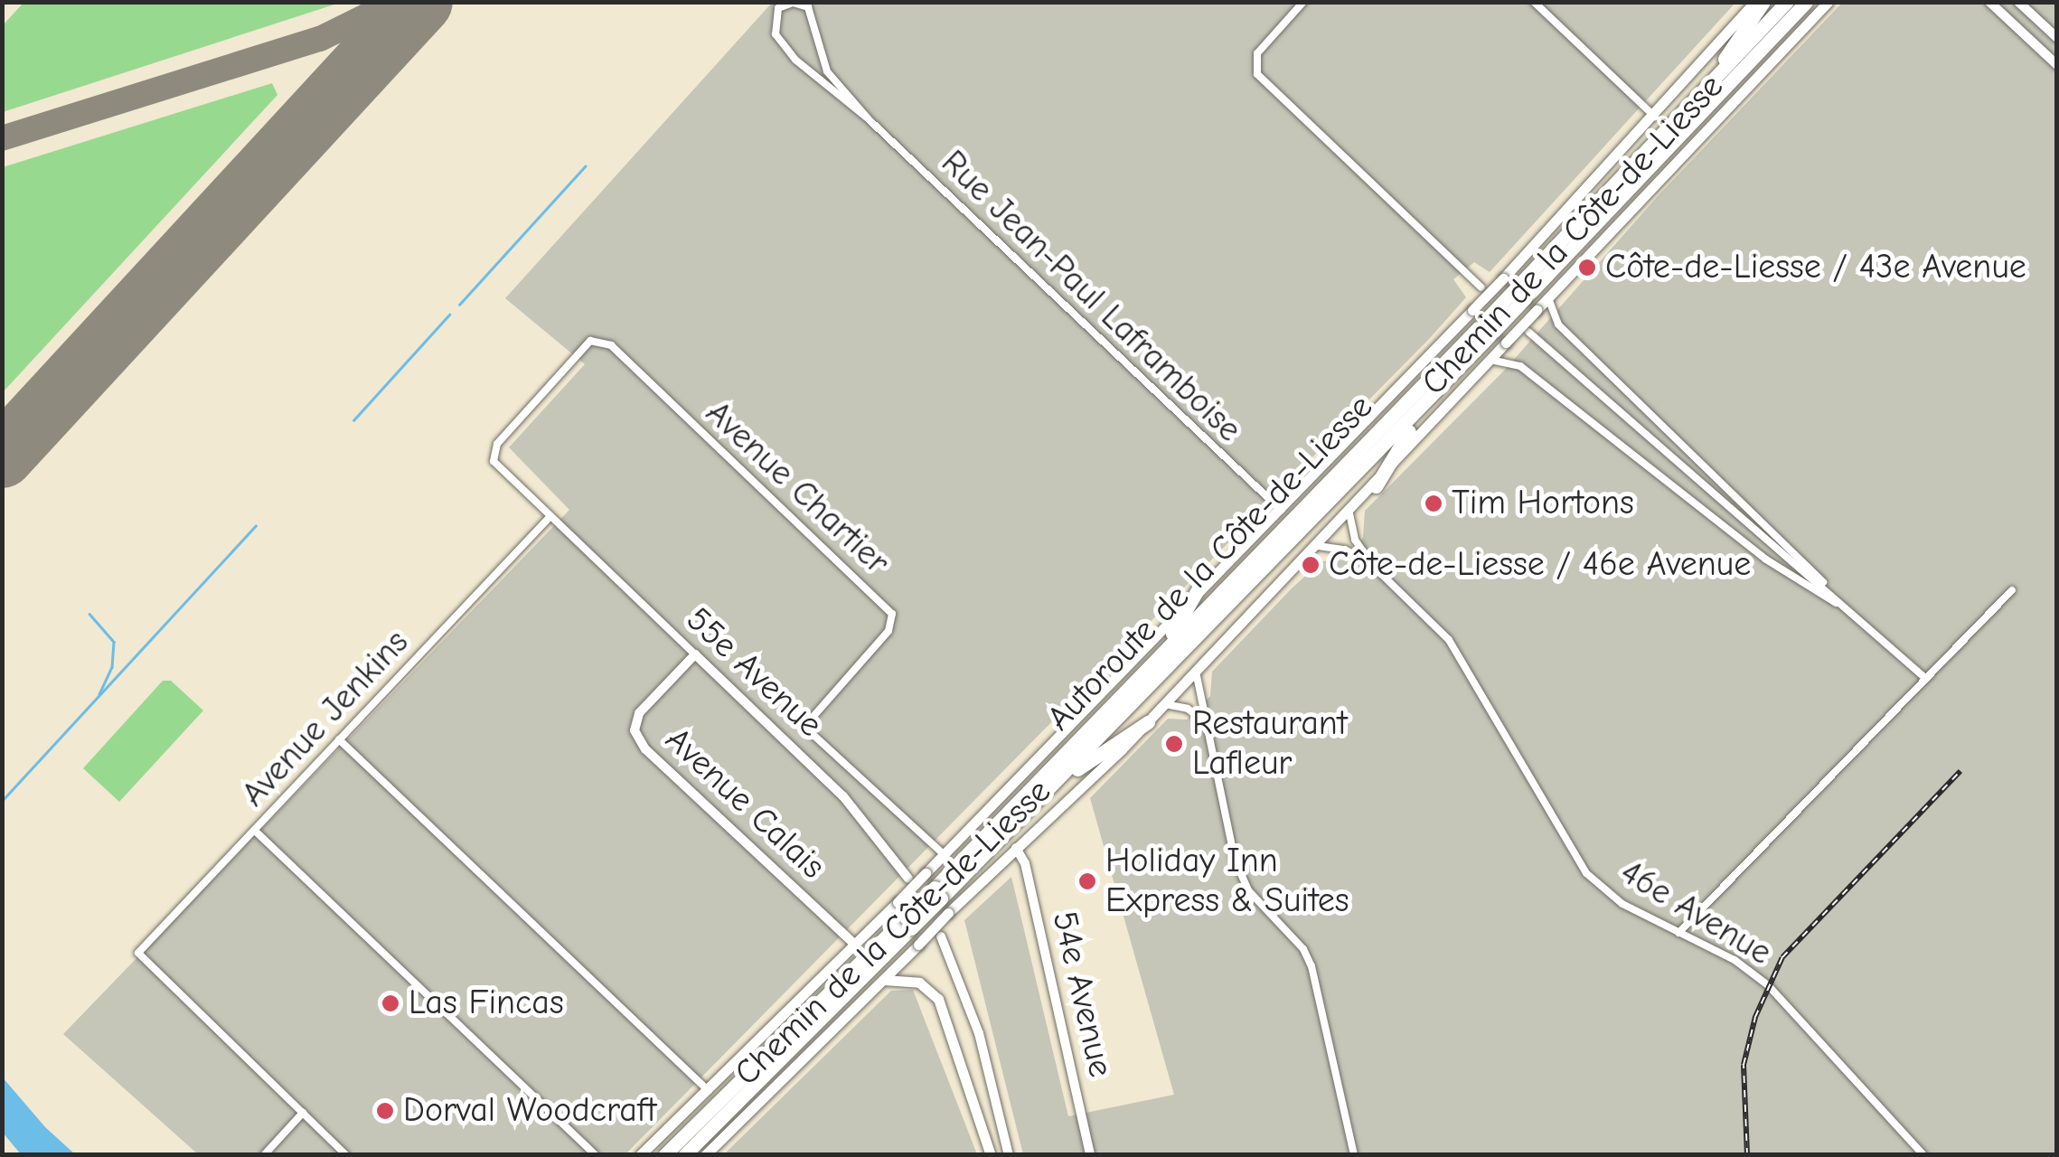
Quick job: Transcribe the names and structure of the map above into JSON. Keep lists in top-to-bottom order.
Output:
{
  "streets": {
    "highway": ["Autoroute de la Côte-de-Liesse"],
    "main road": ["Chemin de la Côte-de-Liesse"],
    "street": [
      "Rue Jean-Paul Laframboise",
      "Avenue Chartier",
      "55e Avenue",
      "Avenue Jenkins",
      "Avenue Calais",
      "46e Avenue",
      "54e Avenue"
    ]
  },
  "crossings": [
    ["Chemin de la Côte-de-Liesse", "Rue Jean-Paul Laframboise"],
    ["Chemin de la Côte-de-Liesse", "Avenue Chartier"],
    ["Chemin de la Côte-de-Liesse", "Avenue Calais"],
    ["Chemin de la Côte-de-Liesse", "46e Avenue"],
    ["Chemin de la Côte-de-Liesse", "54e Avenue"],
    ["Avenue Chartier", "55e Avenue"],
    ["Avenue Chartier", "Avenue Jenkins"],
    ["55e Avenue", "Avenue Jenkins"],
    ["55e Avenue", "Avenue Calais"]
  ],
  "places": [
    "Côte-de-Liesse / 43e Avenue",
    "Tim Hortons",
    "Côte-de-Liesse / 46e Avenue",
    "Restaurant Lafleur",
    "Holiday Inn Express & Suites",
    "Las Fincas",
    "Dorval Woodcraft"
  ]
}
